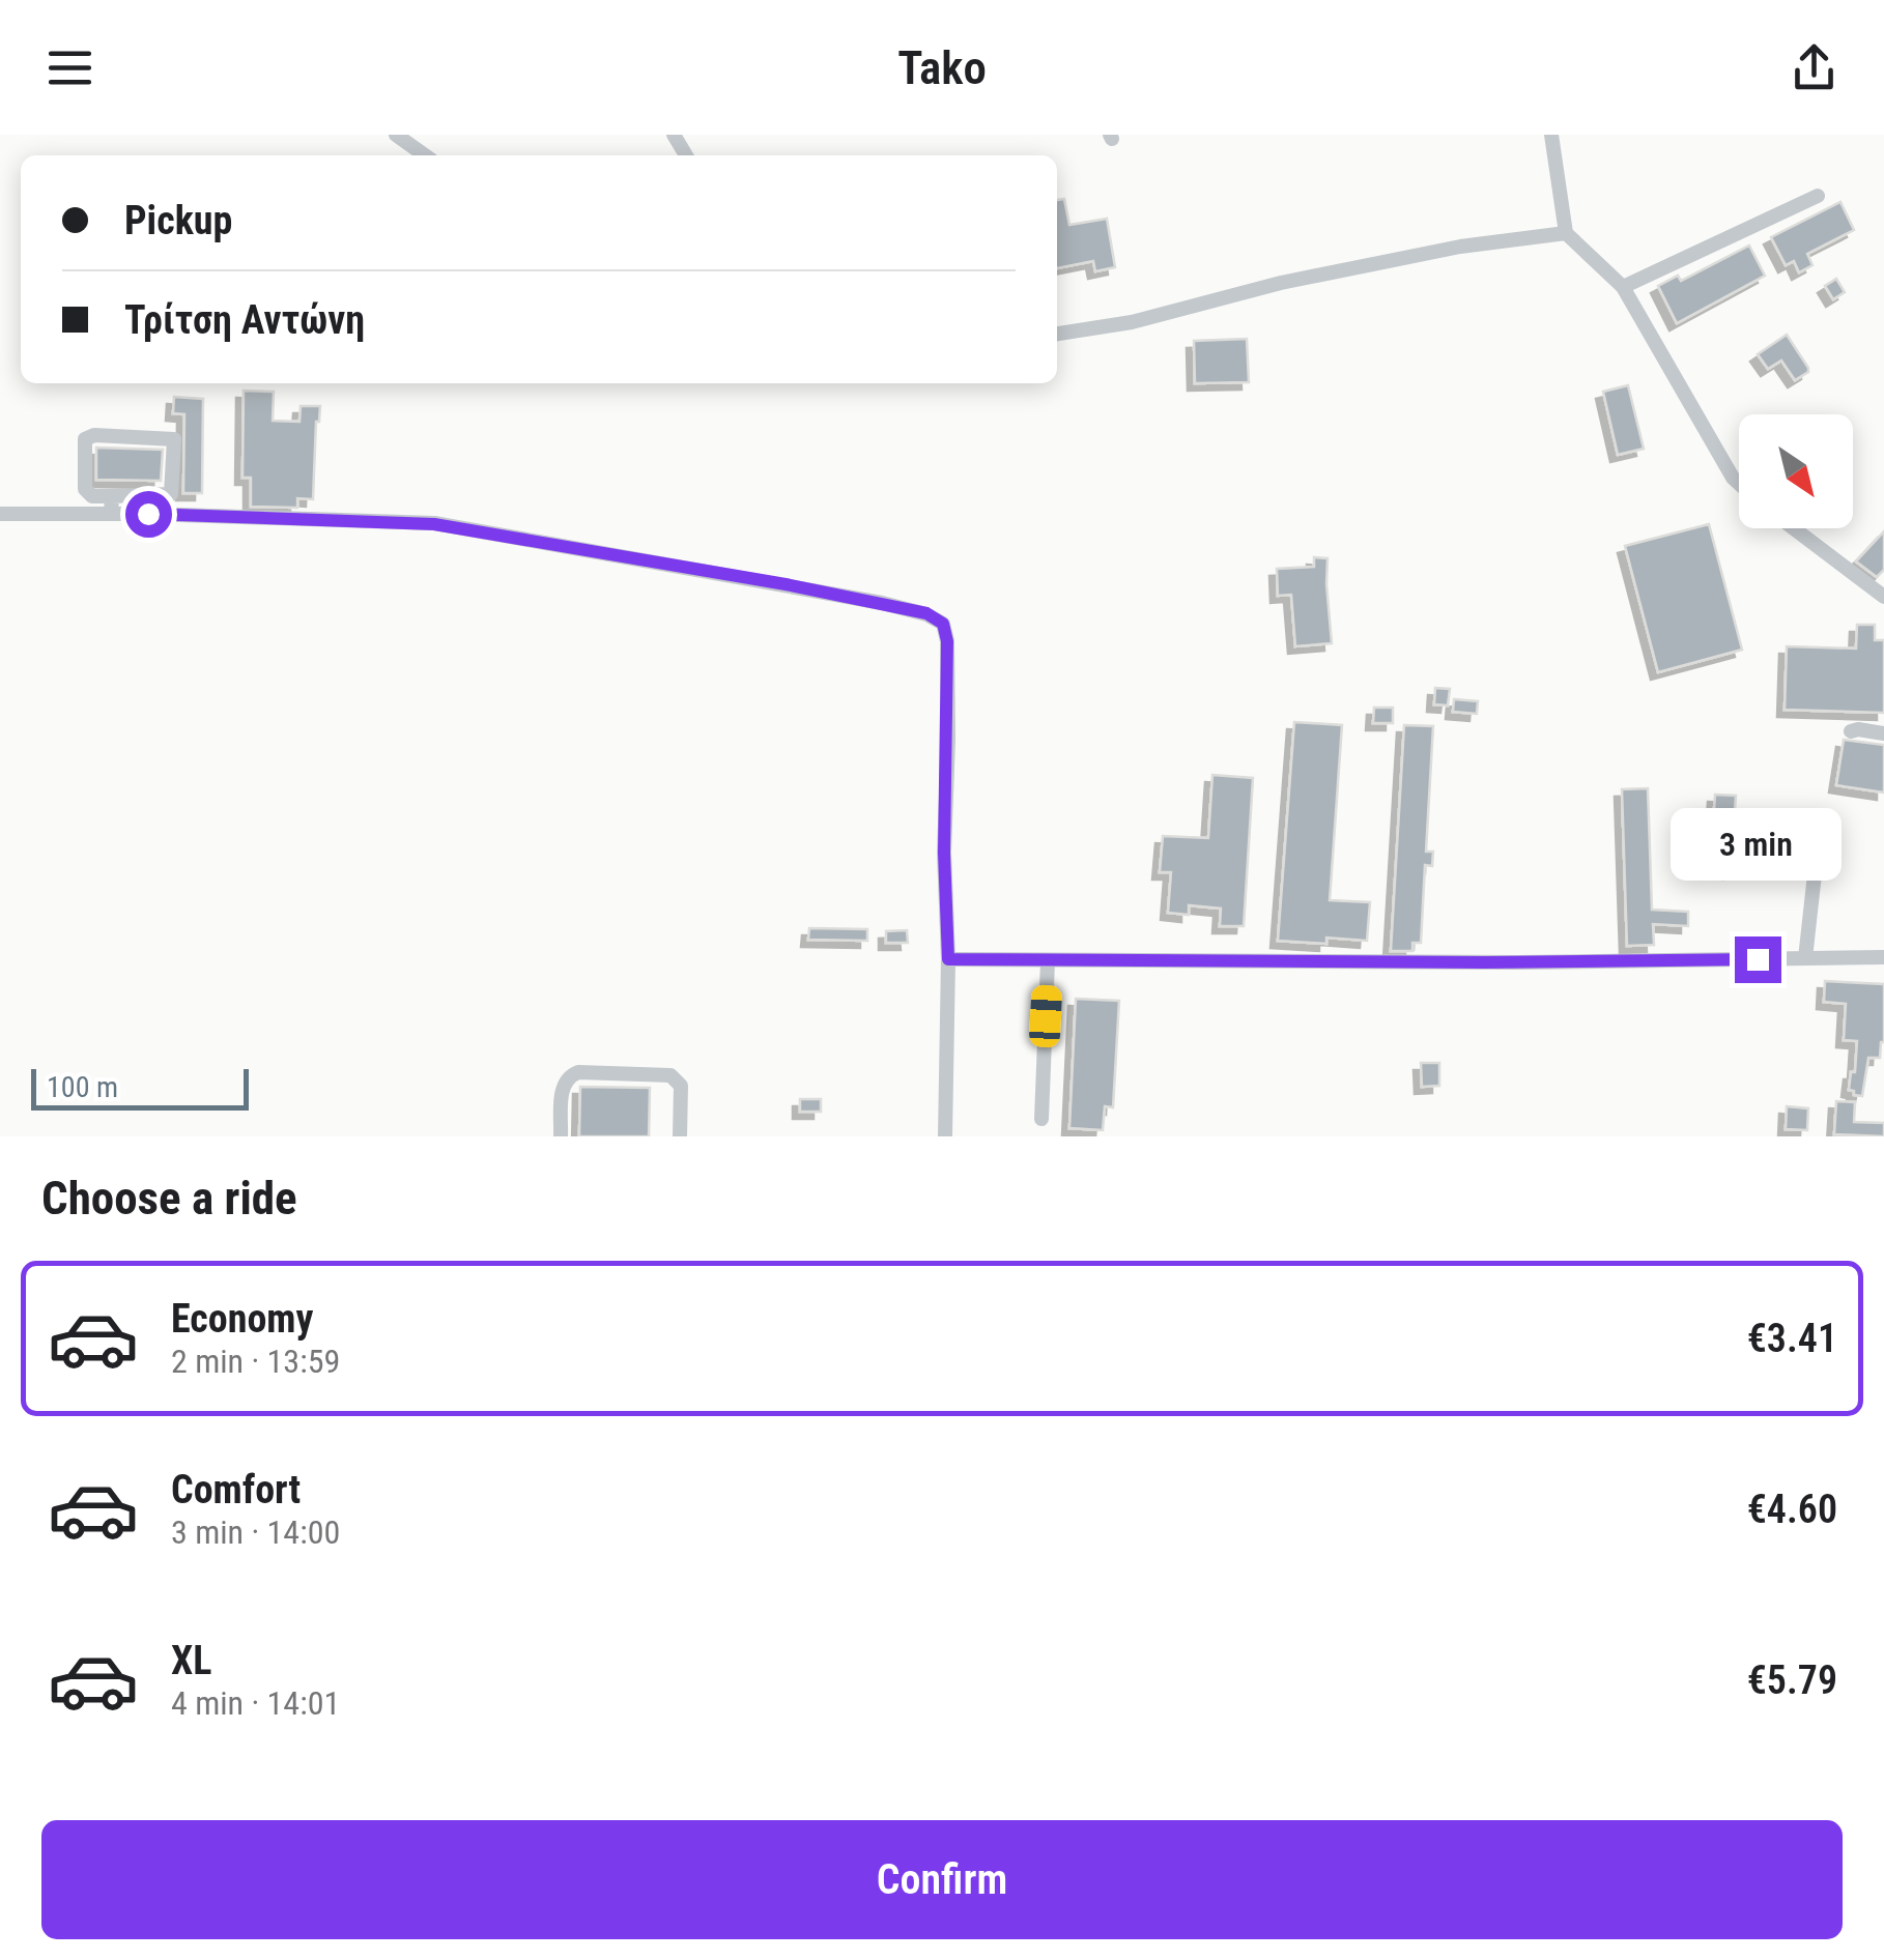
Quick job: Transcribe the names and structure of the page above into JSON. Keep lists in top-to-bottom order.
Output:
{
  "scale_bar": "100 m",
  "north": "bottom right",
  "page": {
    "header": "Tako",
    "banner": ["Pickup", "Τρίτση Αντώνη"],
    "bubble": "3 min",
    "scale": "100 m",
    "heading": "Choose a ride",
    "list": [
      {
        "name": "Economy",
        "note": "2 min · 13:59",
        "value": "€3.41"
      },
      {
        "name": "Comfort",
        "note": "3 min · 14:00",
        "value": "€4.60"
      },
      {
        "name": "XL",
        "note": "4 min · 14:01",
        "value": "€5.79"
      }
    ],
    "buttons": "Confirm"
  }
}
